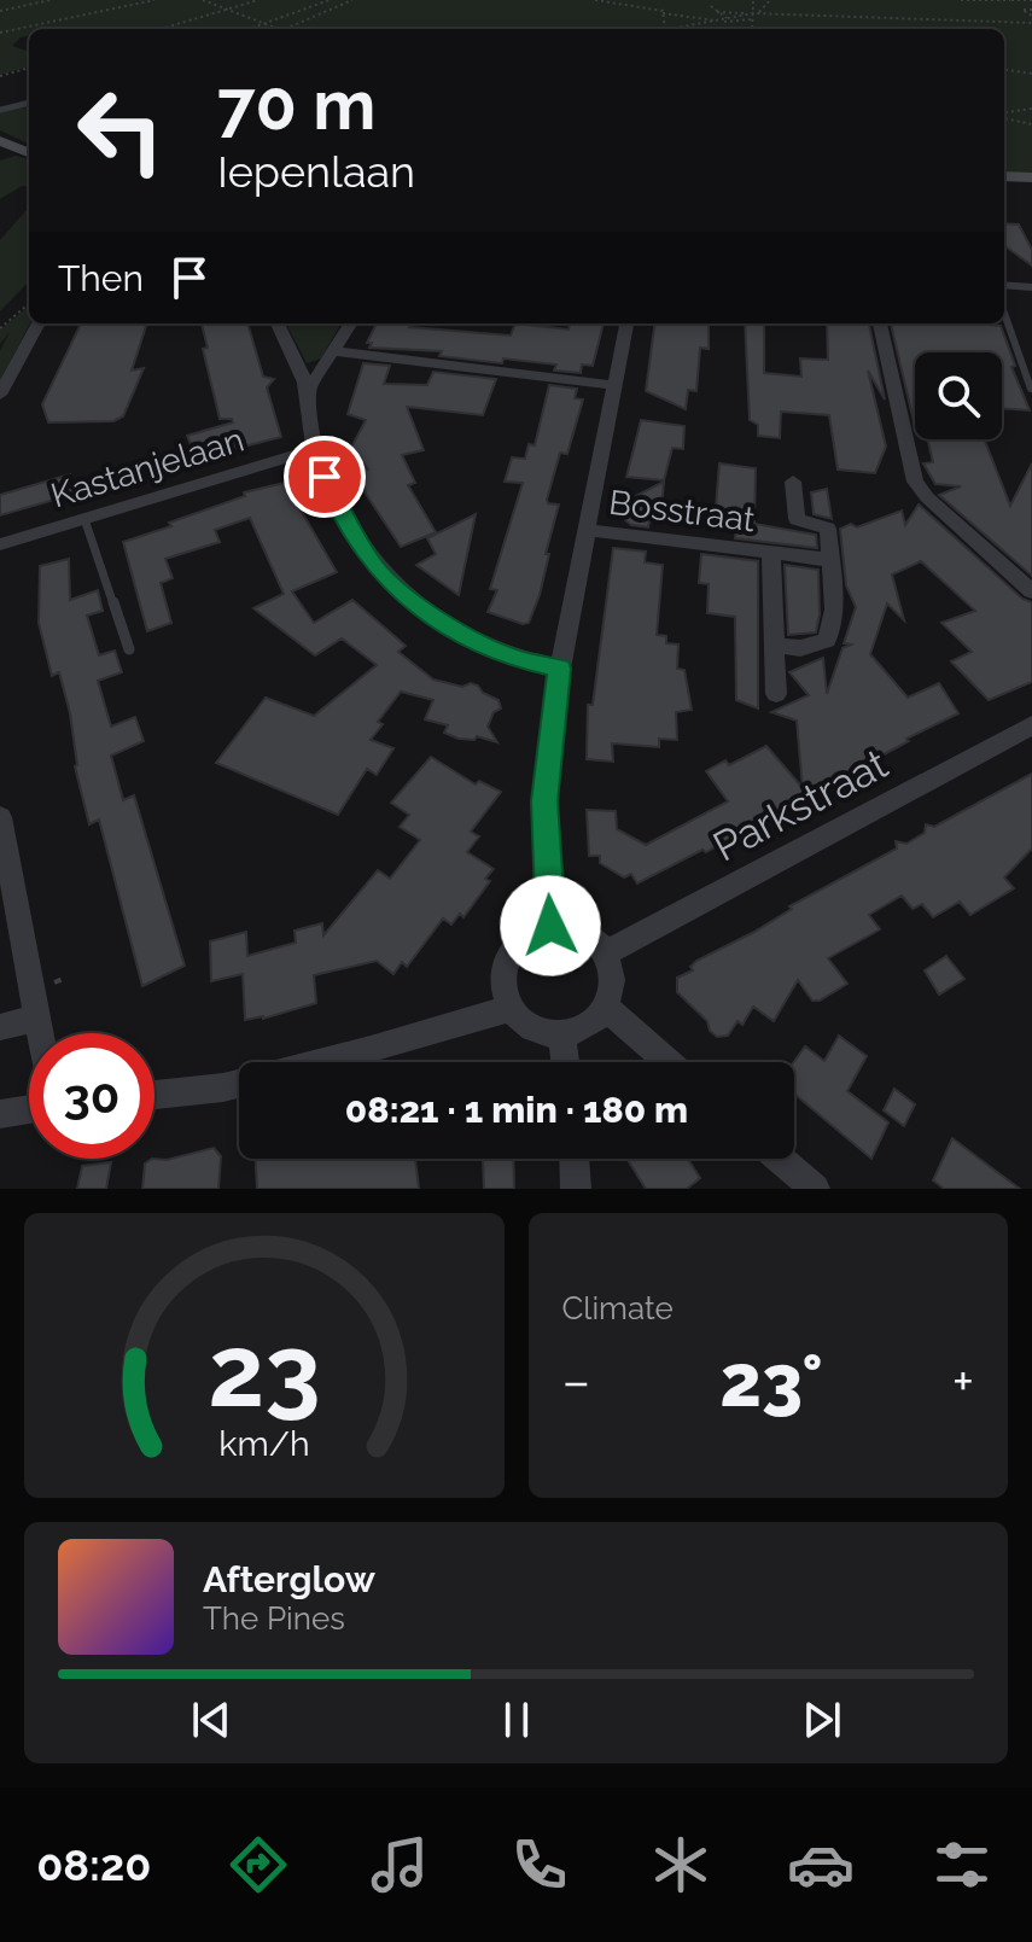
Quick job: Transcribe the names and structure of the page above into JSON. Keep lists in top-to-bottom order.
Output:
{
  "streets": {
    "street": ["Kastanjelaan", "Bosstraat", "Parkstraat"]
  },
  "crossings": [
    ["Bosstraat", "Parkstraat"]
  ],
  "page": {
    "turn": ["70 m", "Iepenlaan"],
    "then": "Then",
    "limit": "30",
    "trip": "08:21 · 1 min · 180 m",
    "tile": "Climate",
    "heat": ["−", "23°", "+"],
    "song": ["Afterglow", "The Pines"],
    "tabs": "08:20",
    "gauge": ["23", "km/h"]
  }
}
